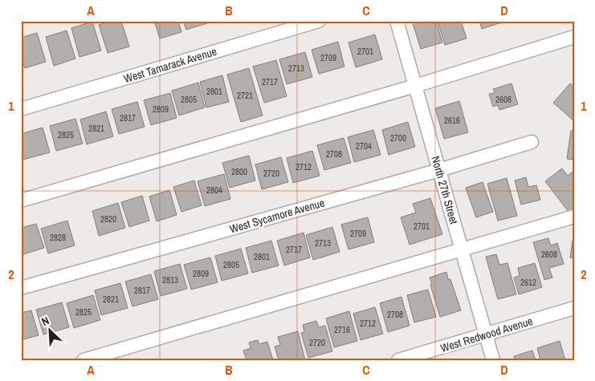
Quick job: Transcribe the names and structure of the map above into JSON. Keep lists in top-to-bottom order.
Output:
{
  "streets": {
    "street": [
      "West Tamarack Avenue",
      "North 27th Street",
      "West Sycamore Avenue",
      "West Redwood Avenue"
    ]
  },
  "crossings": [
    ["North 27th Street", "West Sycamore Avenue"],
    ["North 27th Street", "West Redwood Avenue"]
  ],
  "house_numbers": [
    "2701",
    "2709",
    "2713",
    "2717",
    "2801",
    "2721",
    "2805",
    "2608",
    "2809",
    "2817",
    "2616",
    "2821",
    "2825",
    "2700",
    "2704",
    "2708",
    "2712",
    "2800",
    "2720",
    "2804",
    "2820",
    "2701",
    "2709",
    "2828",
    "2713",
    "2717",
    "2608",
    "2801",
    "2805",
    "2809",
    "2813",
    "2612",
    "2817",
    "2821",
    "2825",
    "2708",
    "2712",
    "2716",
    "2720"
  ],
  "north": "top left",
  "grid": {
    "columns": [
      "A",
      "B",
      "C",
      "D"
    ],
    "rows": ["1", "2"]
  }
}
